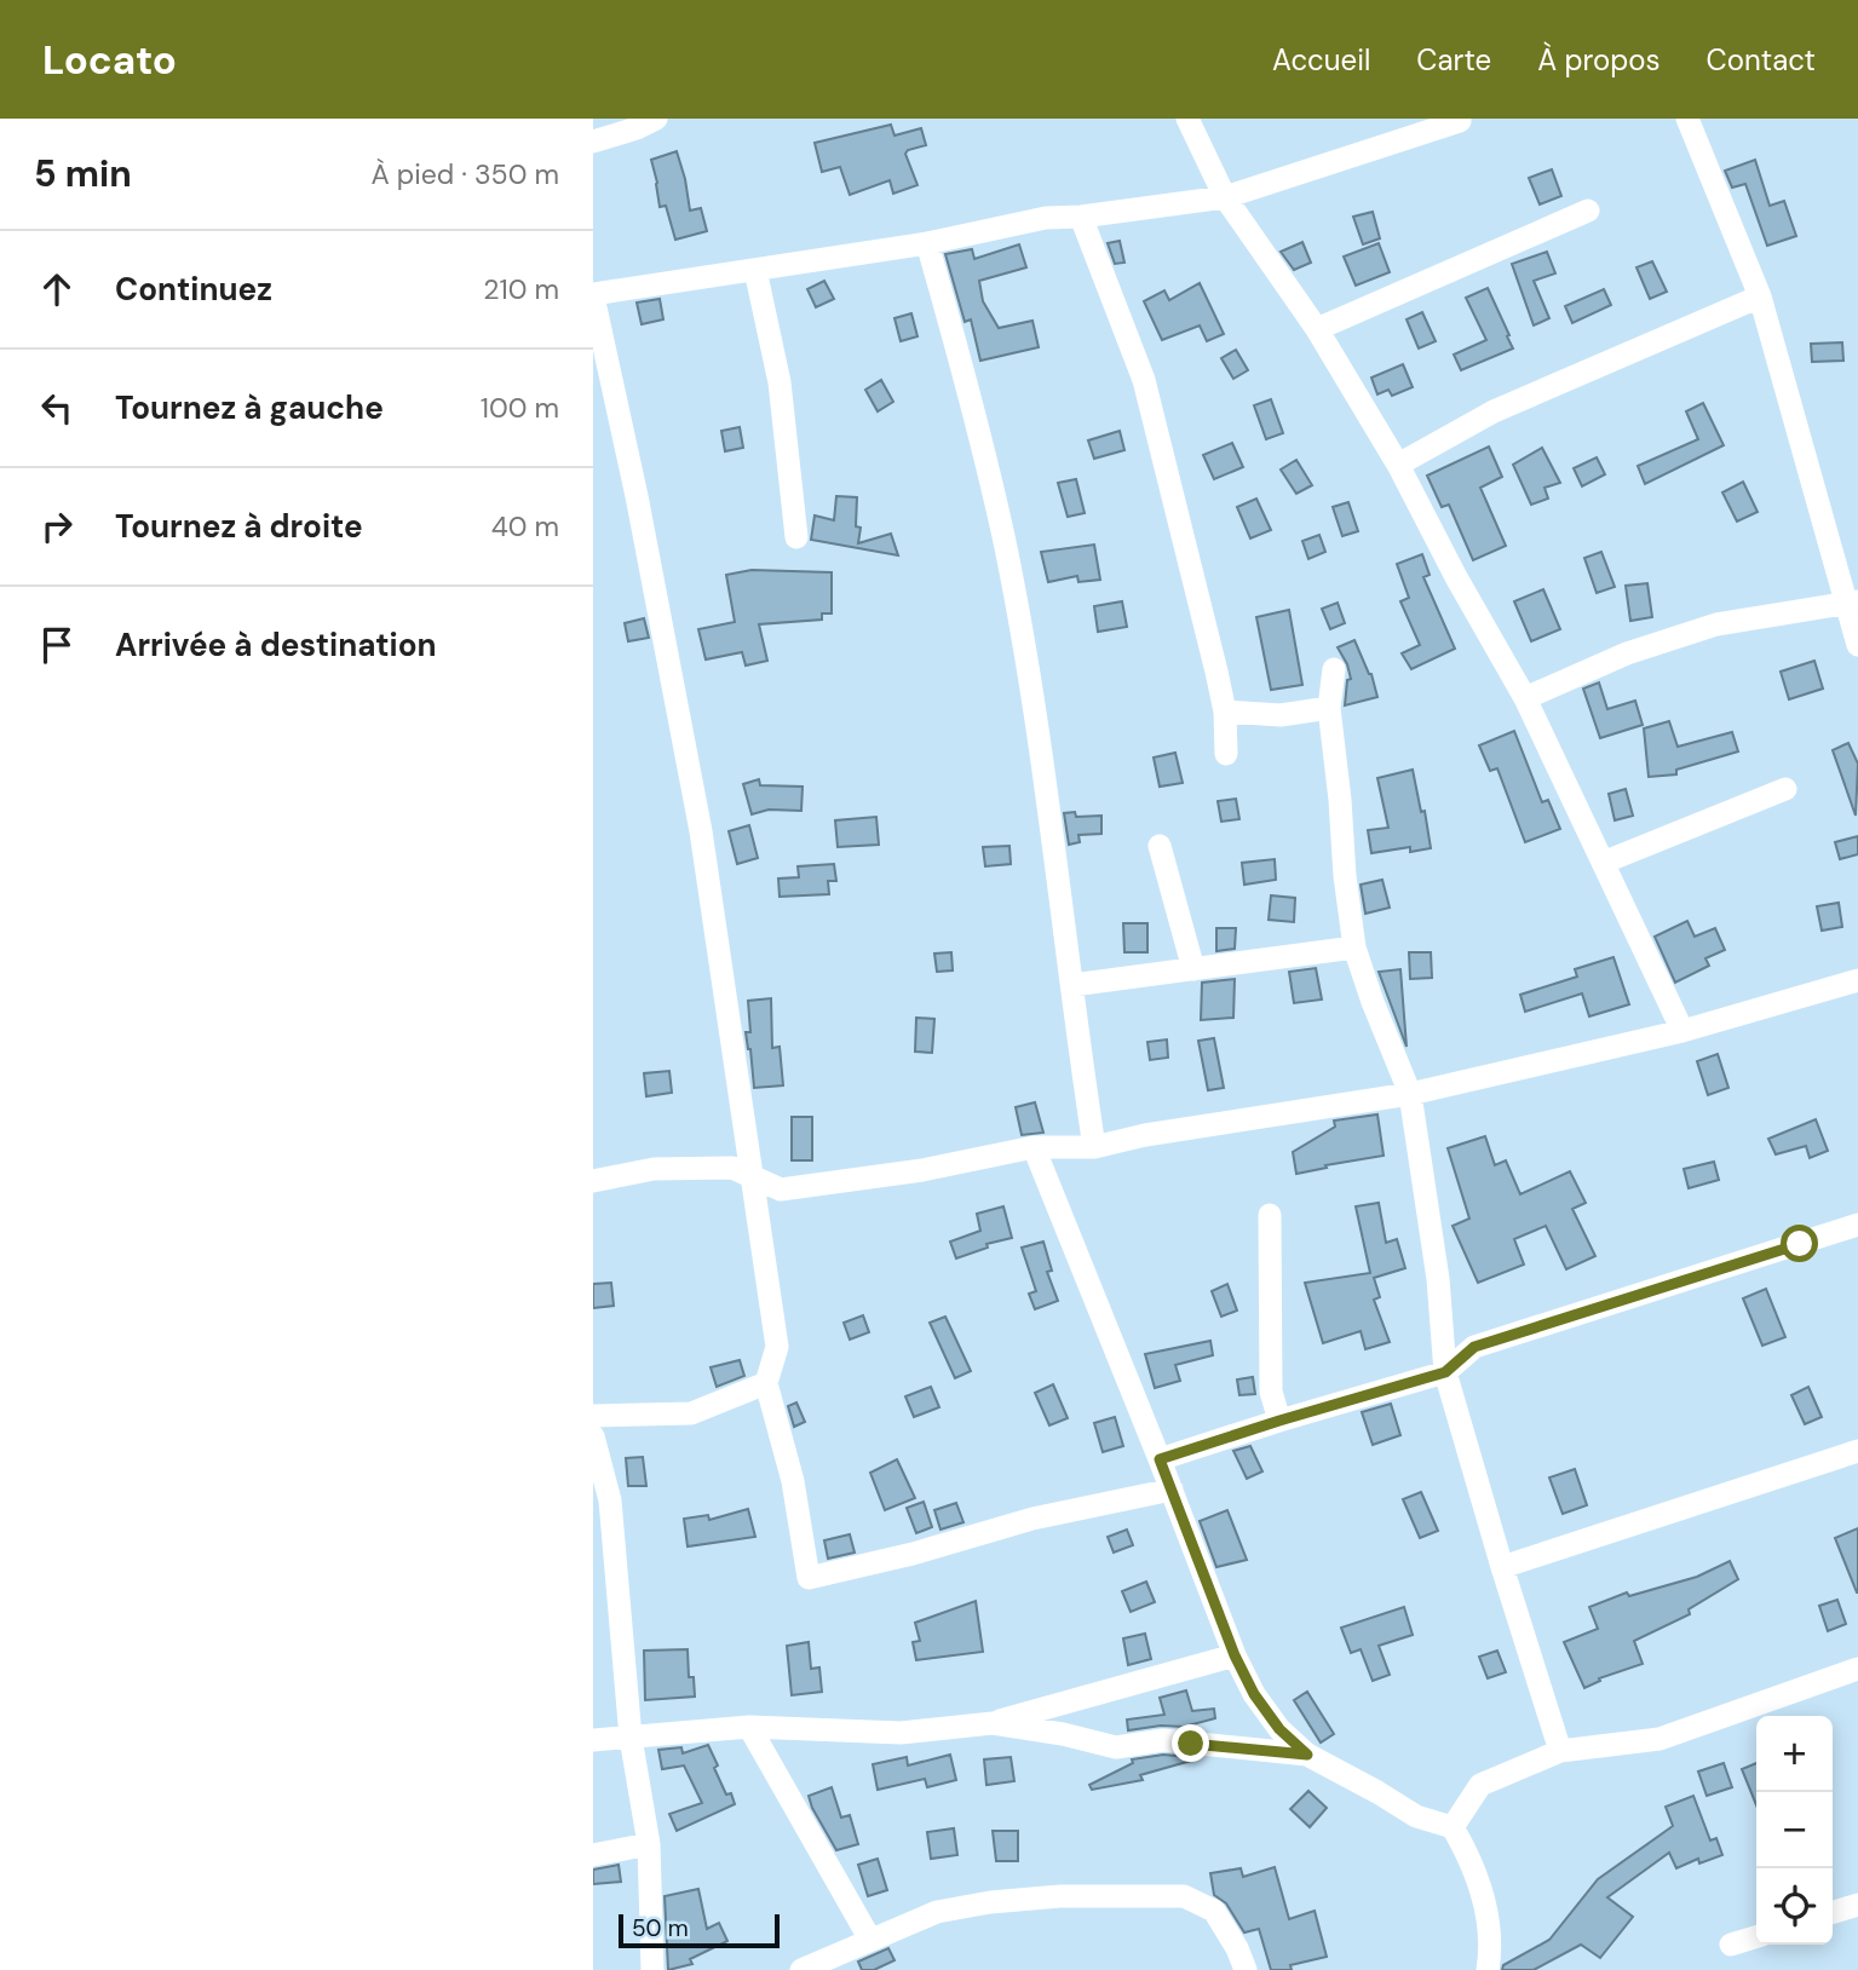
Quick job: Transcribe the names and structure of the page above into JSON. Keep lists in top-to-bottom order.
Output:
{
  "scale_bar": "50 m",
  "page": {
    "header": "Locato",
    "nav": [
      "Accueil",
      "Carte",
      "À propos",
      "Contact"
    ],
    "heading": ["5 min", "À pied · 350 m"],
    "list": [
      ["Continuez", "210 m"],
      ["Tournez à gauche", "100 m"],
      ["Tournez à droite", "40 m"],
      "Arrivée à destination"
    ],
    "map_buttons": ["+", "−"],
    "scale": "50 m"
  }
}
